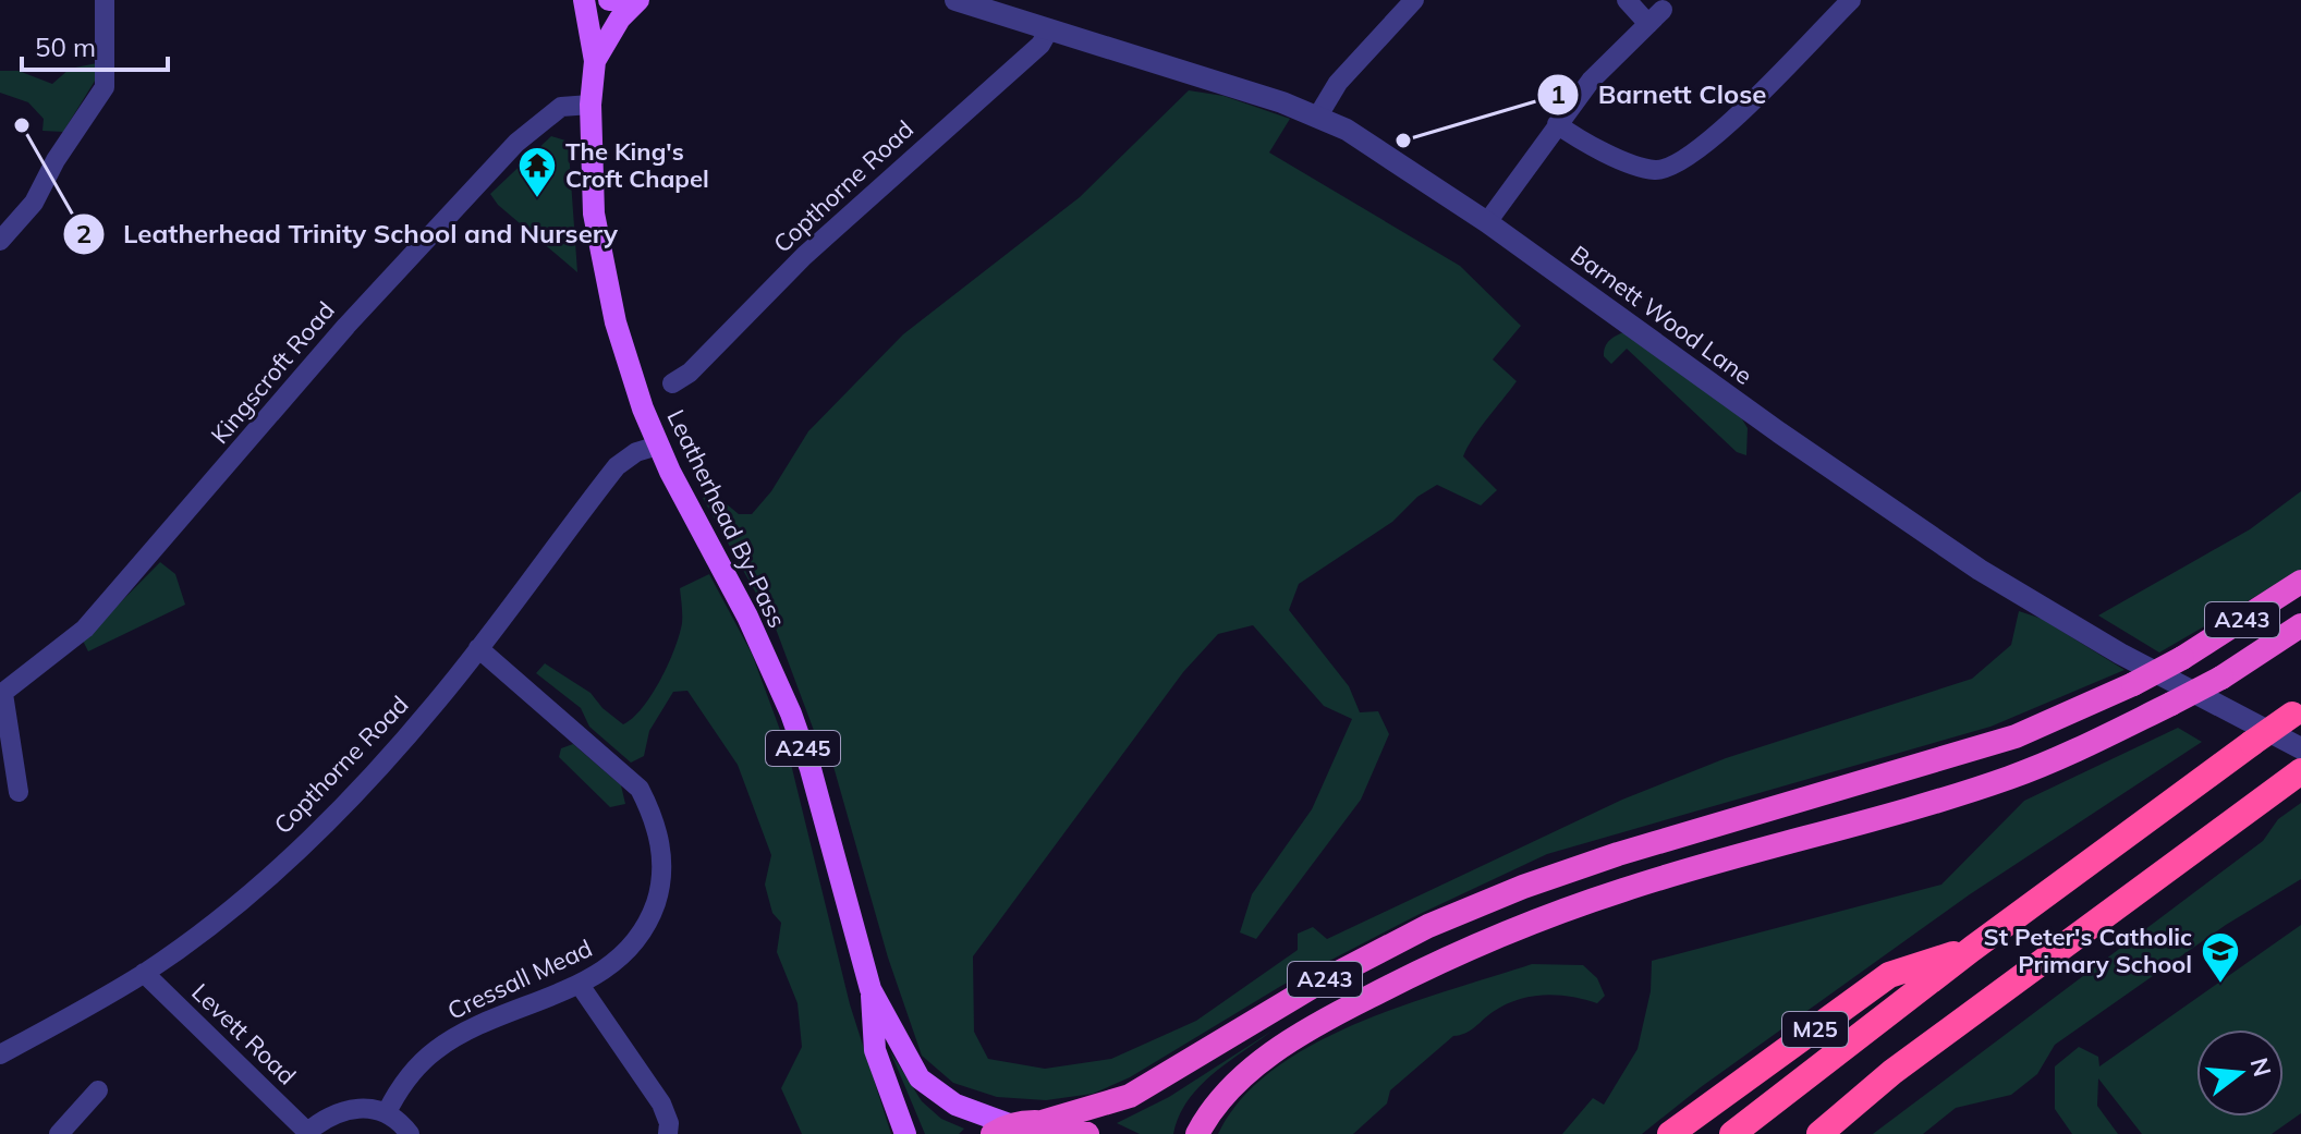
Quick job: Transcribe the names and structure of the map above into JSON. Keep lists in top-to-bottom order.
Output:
{
  "streets": {
    "highway": ["A243", "M25"],
    "main road": ["Leatherhead By-Pass", "A245"],
    "street": [
      "Copthorne Road",
      "Barnett Wood Lane",
      "Kingscroft Road",
      "Cressall Mead",
      "Levett Road"
    ]
  },
  "crossings": [
    ["Copthorne Road", "Barnett Wood Lane"],
    ["Copthorne Road", "Leatherhead By-Pass"],
    ["Copthorne Road", "Cressall Mead"],
    ["Copthorne Road", "Levett Road"],
    ["Kingscroft Road", "Leatherhead By-Pass"],
    ["Leatherhead By-Pass", "A245"],
    ["Cressall Mead", "Levett Road"]
  ],
  "places": {
    "other": ["Leatherhead Trinity School and Nursery", "Barnett Close"],
    "temple": ["The King's Croft Chapel"],
    "school or university": ["St Peter's Catholic Primary School"]
  },
  "scale_bar": "50 m",
  "north": "right"
}
